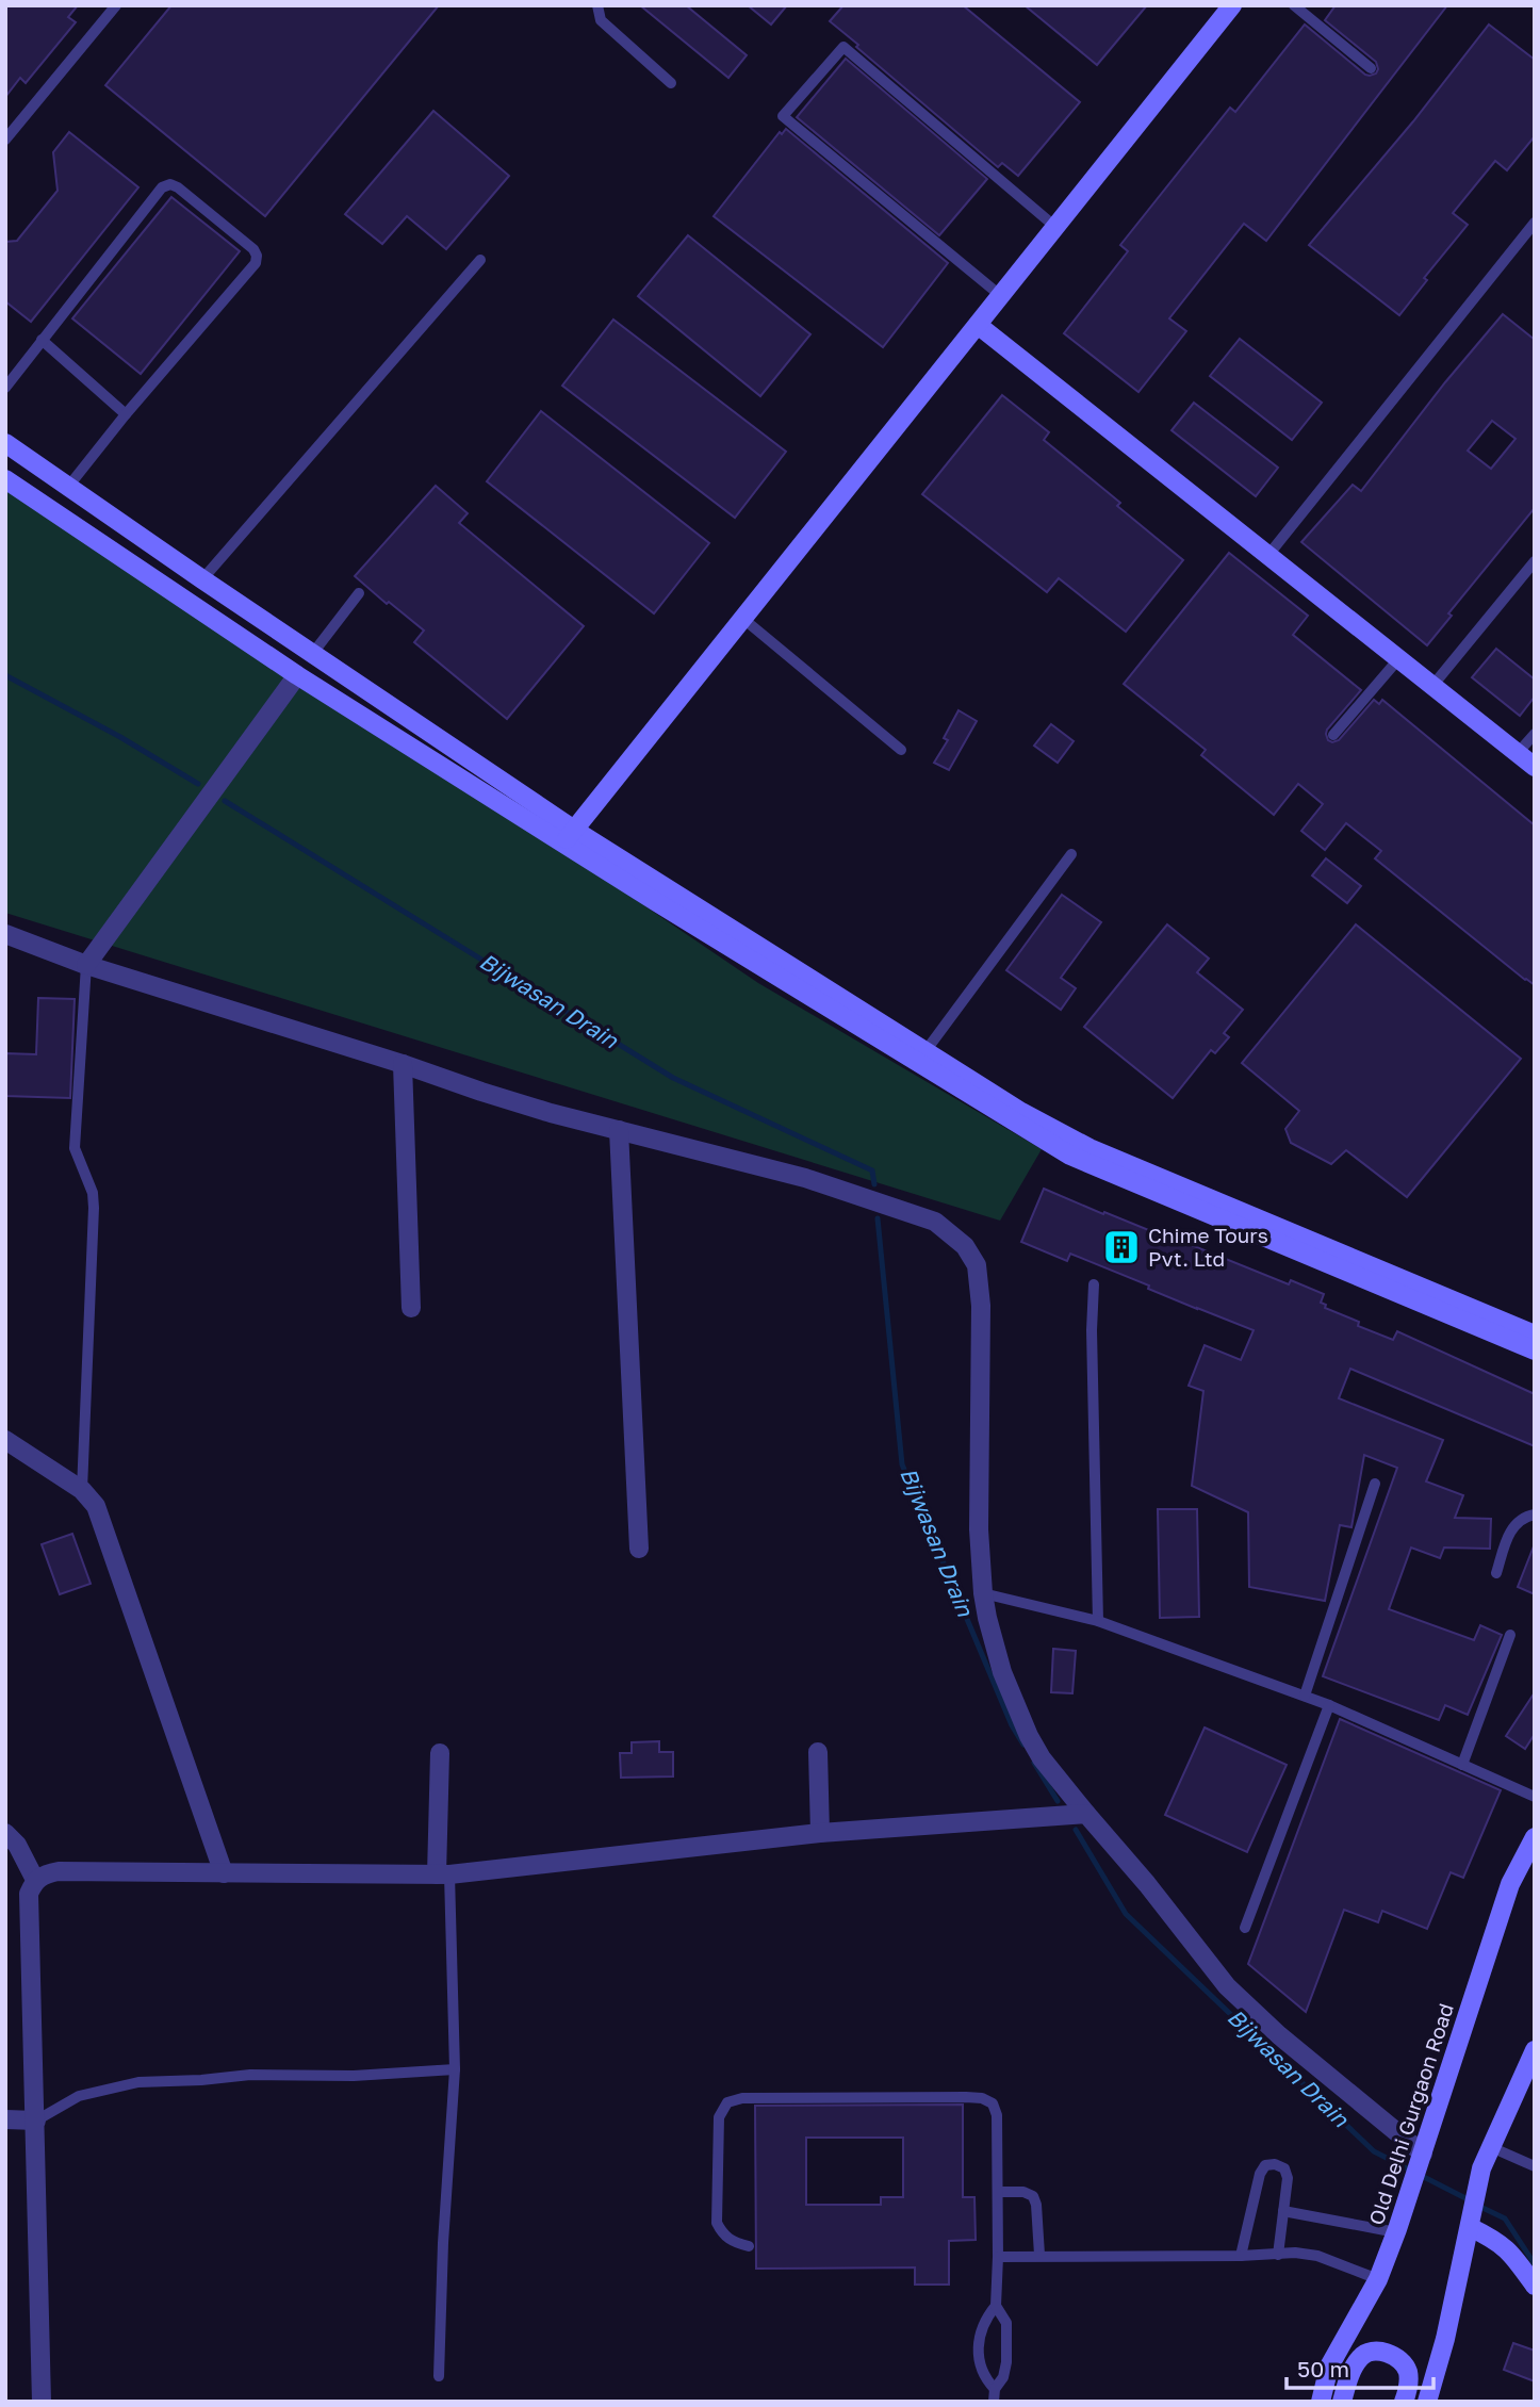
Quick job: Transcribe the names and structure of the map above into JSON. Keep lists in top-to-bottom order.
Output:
{
  "streets": {
    "street": ["Old Delhi Gurgaon Road"]
  },
  "water": ["Bijwasan Drain"],
  "places": {
    "building": ["Chime Tours Pvt. Ltd"]
  },
  "scale_bar": "50 m"
}
